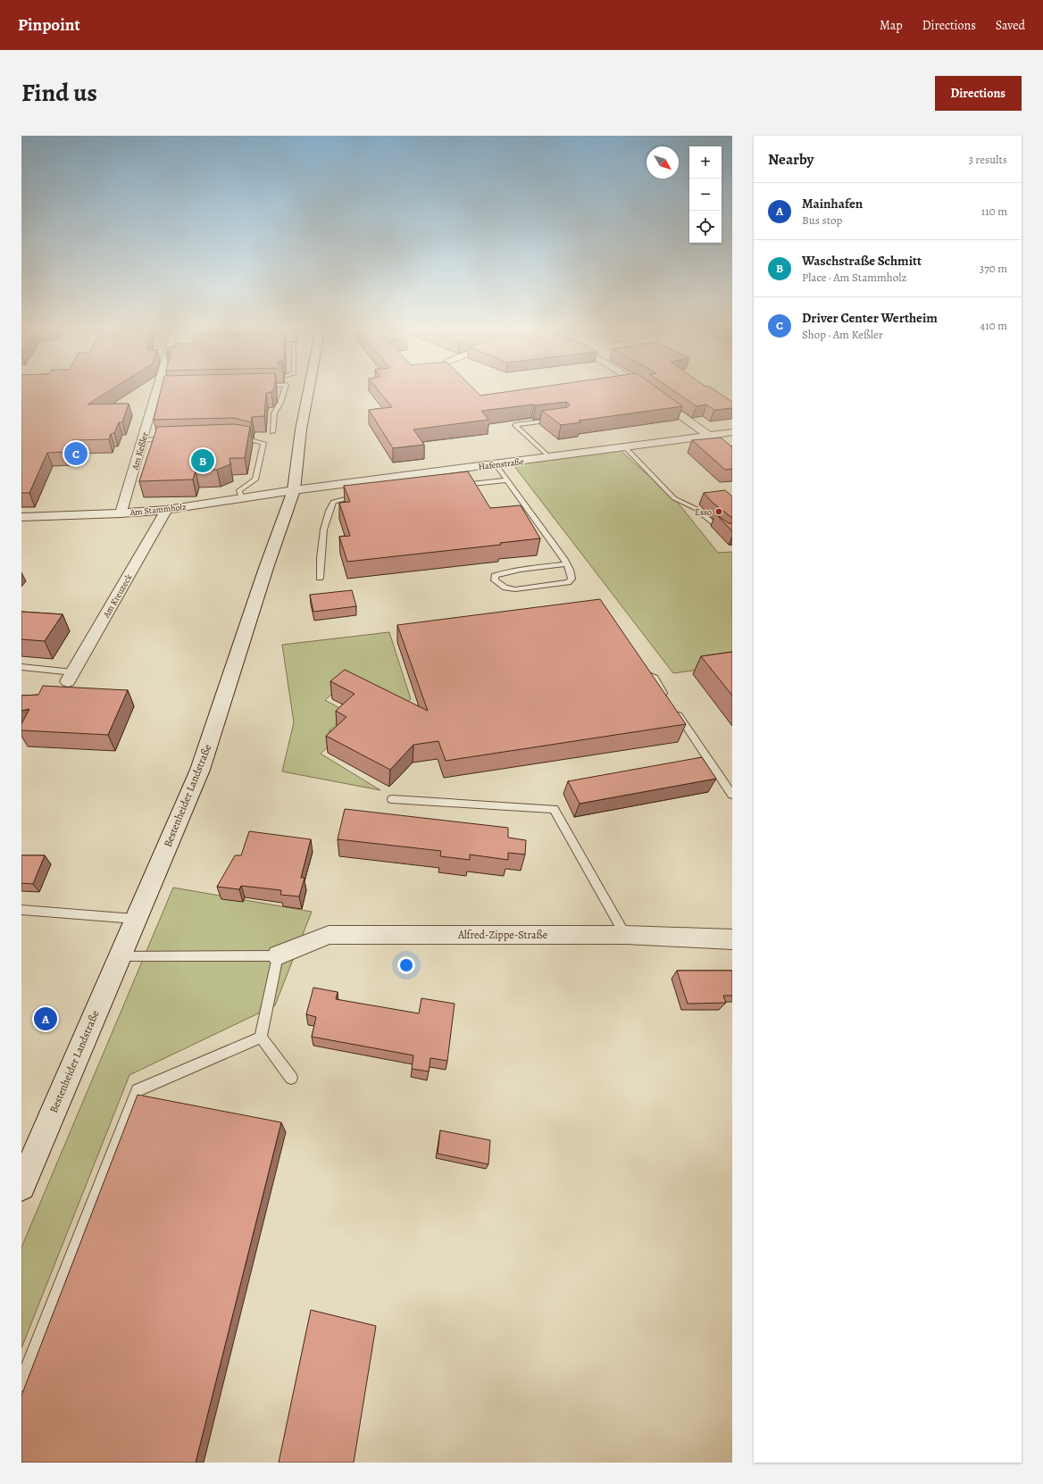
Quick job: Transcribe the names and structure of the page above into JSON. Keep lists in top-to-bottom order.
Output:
{
  "streets": {
    "main road": ["Bestenheider Landstraße"],
    "street": [
      "Am Keßler",
      "Hafenstraße",
      "Am Stammholz",
      "Am Kreuzeck",
      "Alfred-Zippe-Straße"
    ]
  },
  "crossings": [
    ["Am Keßler", "Am Stammholz"],
    ["Hafenstraße", "Am Stammholz"],
    ["Hafenstraße", "Bestenheider Landstraße"],
    ["Am Stammholz", "Am Kreuzeck"],
    ["Am Stammholz", "Bestenheider Landstraße"]
  ],
  "places": ["Esso"],
  "north": "bottom right",
  "page": {
    "header": "Pinpoint",
    "nav": ["Map", "Directions", "Saved"],
    "title": "Find us",
    "buttons": "Directions",
    "heading": ["Nearby", "3 results"],
    "map_buttons": ["+", "−"],
    "list": [
      {
        "mark": "A",
        "name": "Mainhafen",
        "note": "Bus stop",
        "value": "110 m"
      },
      {
        "mark": "B",
        "name": "Waschstraße Schmitt",
        "note": "Place · Am Stammholz",
        "value": "370 m"
      },
      {
        "mark": "C",
        "name": "Driver Center Wertheim",
        "note": "Shop · Am Keßler",
        "value": "410 m"
      }
    ],
    "pins": ["C", "B", "A"]
  }
}
